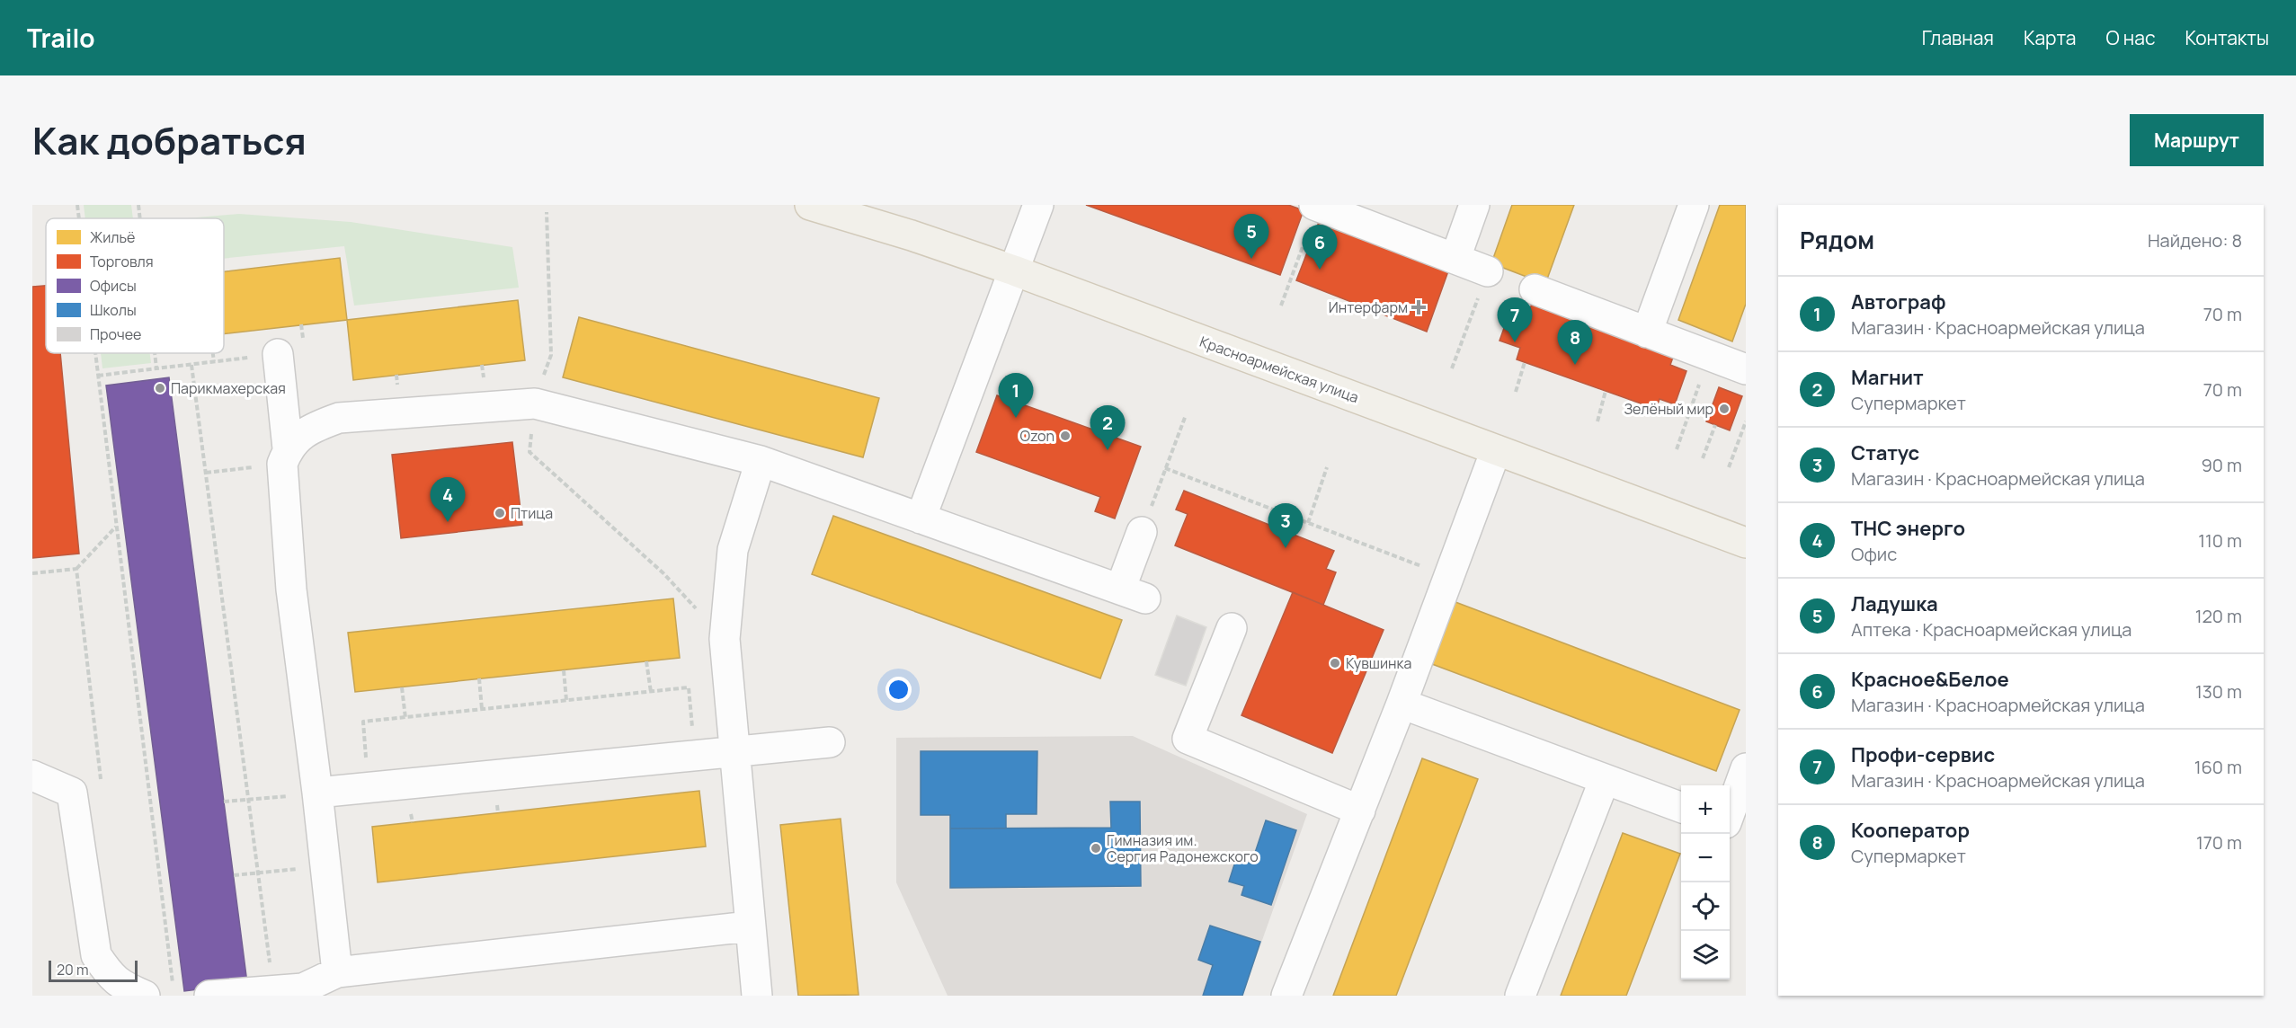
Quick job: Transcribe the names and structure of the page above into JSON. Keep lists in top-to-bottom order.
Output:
{
  "streets": {
    "main road": ["Красноармейская улица"]
  },
  "places": {
    "health": ["Интерфарм"],
    "other": [
      "Парикмахерская",
      "Зелёный мир",
      "Ozon",
      "Птица",
      "Кувшинка",
      "Гимназия им. Сергия Радонежского"
    ]
  },
  "legend": [
    "Жильё",
    "Торговля",
    "Офисы",
    "Школы",
    "Прочее"
  ],
  "scale_bar": "20 m",
  "page": {
    "header": "Trailo",
    "nav": [
      "Главная",
      "Карта",
      "О нас",
      "Контакты"
    ],
    "title": "Как добраться",
    "buttons": "Маршрут",
    "heading": ["Рядом", "Найдено: 8"],
    "pins": [
      "5",
      "6",
      "7",
      "8",
      "1",
      "2",
      "4",
      "3"
    ],
    "list": [
      {
        "mark": "1",
        "name": "Автограф",
        "note": "Магазин · Красноармейская улица",
        "value": "70 m"
      },
      {
        "mark": "2",
        "name": "Магнит",
        "note": "Супермаркет",
        "value": "70 m"
      },
      {
        "mark": "3",
        "name": "Статус",
        "note": "Магазин · Красноармейская улица",
        "value": "90 m"
      },
      {
        "mark": "4",
        "name": "ТНС энерго",
        "note": "Офис",
        "value": "110 m"
      },
      {
        "mark": "5",
        "name": "Ладушка",
        "note": "Аптека · Красноармейская улица",
        "value": "120 m"
      },
      {
        "mark": "6",
        "name": "Красное&Белое",
        "note": "Магазин · Красноармейская улица",
        "value": "130 m"
      },
      {
        "mark": "7",
        "name": "Профи-сервис",
        "note": "Магазин · Красноармейская улица",
        "value": "160 m"
      },
      {
        "mark": "8",
        "name": "Кооператор",
        "note": "Супермаркет",
        "value": "170 m"
      }
    ],
    "map_buttons": ["+", "−"],
    "scale": "20 m"
  }
}
